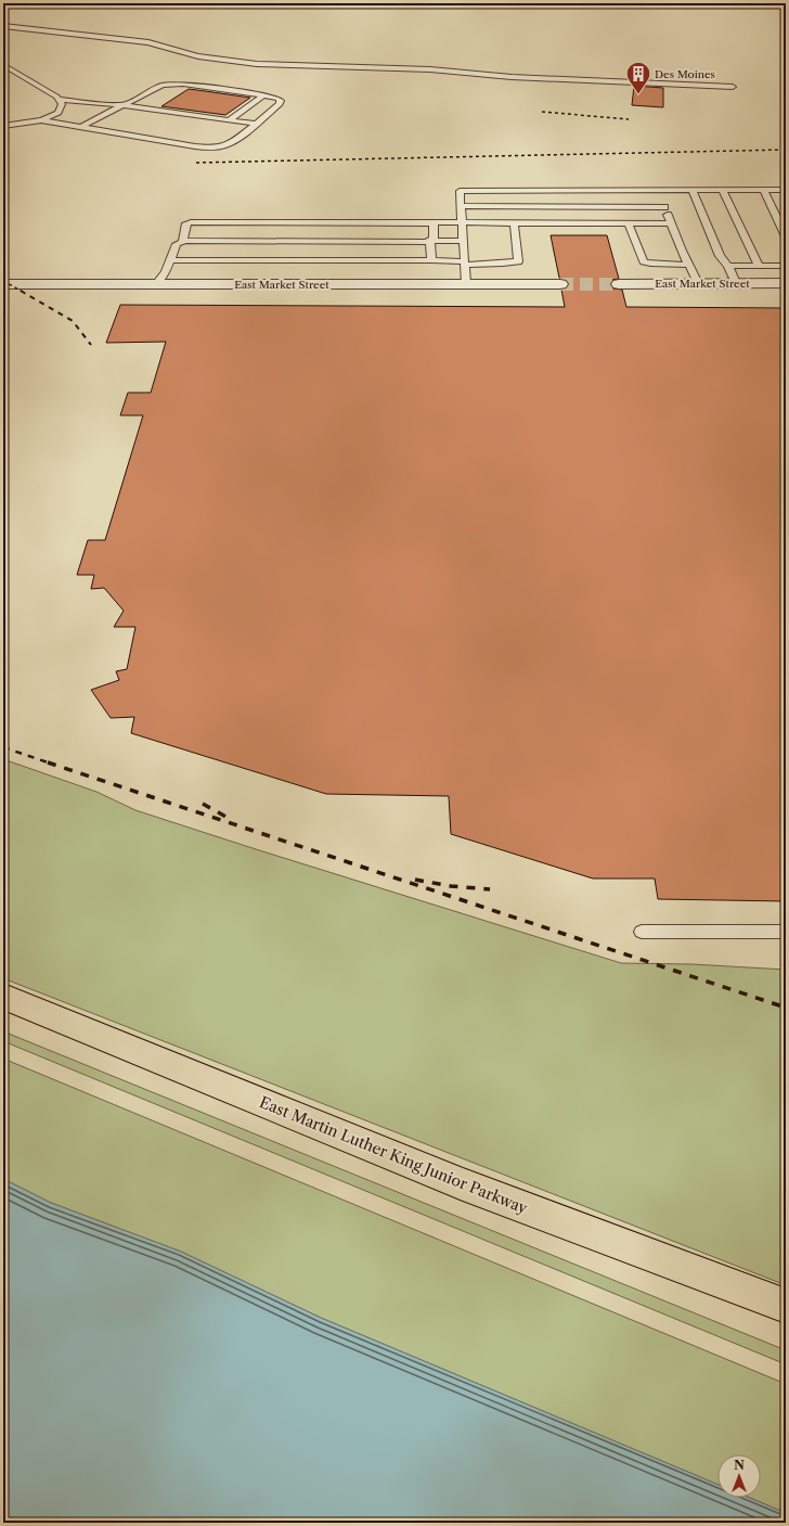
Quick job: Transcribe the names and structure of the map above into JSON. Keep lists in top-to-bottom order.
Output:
{
  "streets": {
    "main road": ["East Martin Luther King Junior Parkway"],
    "street": ["East Market Street"]
  },
  "places": {
    "building": ["Des Moines"]
  },
  "north": "top"
}
